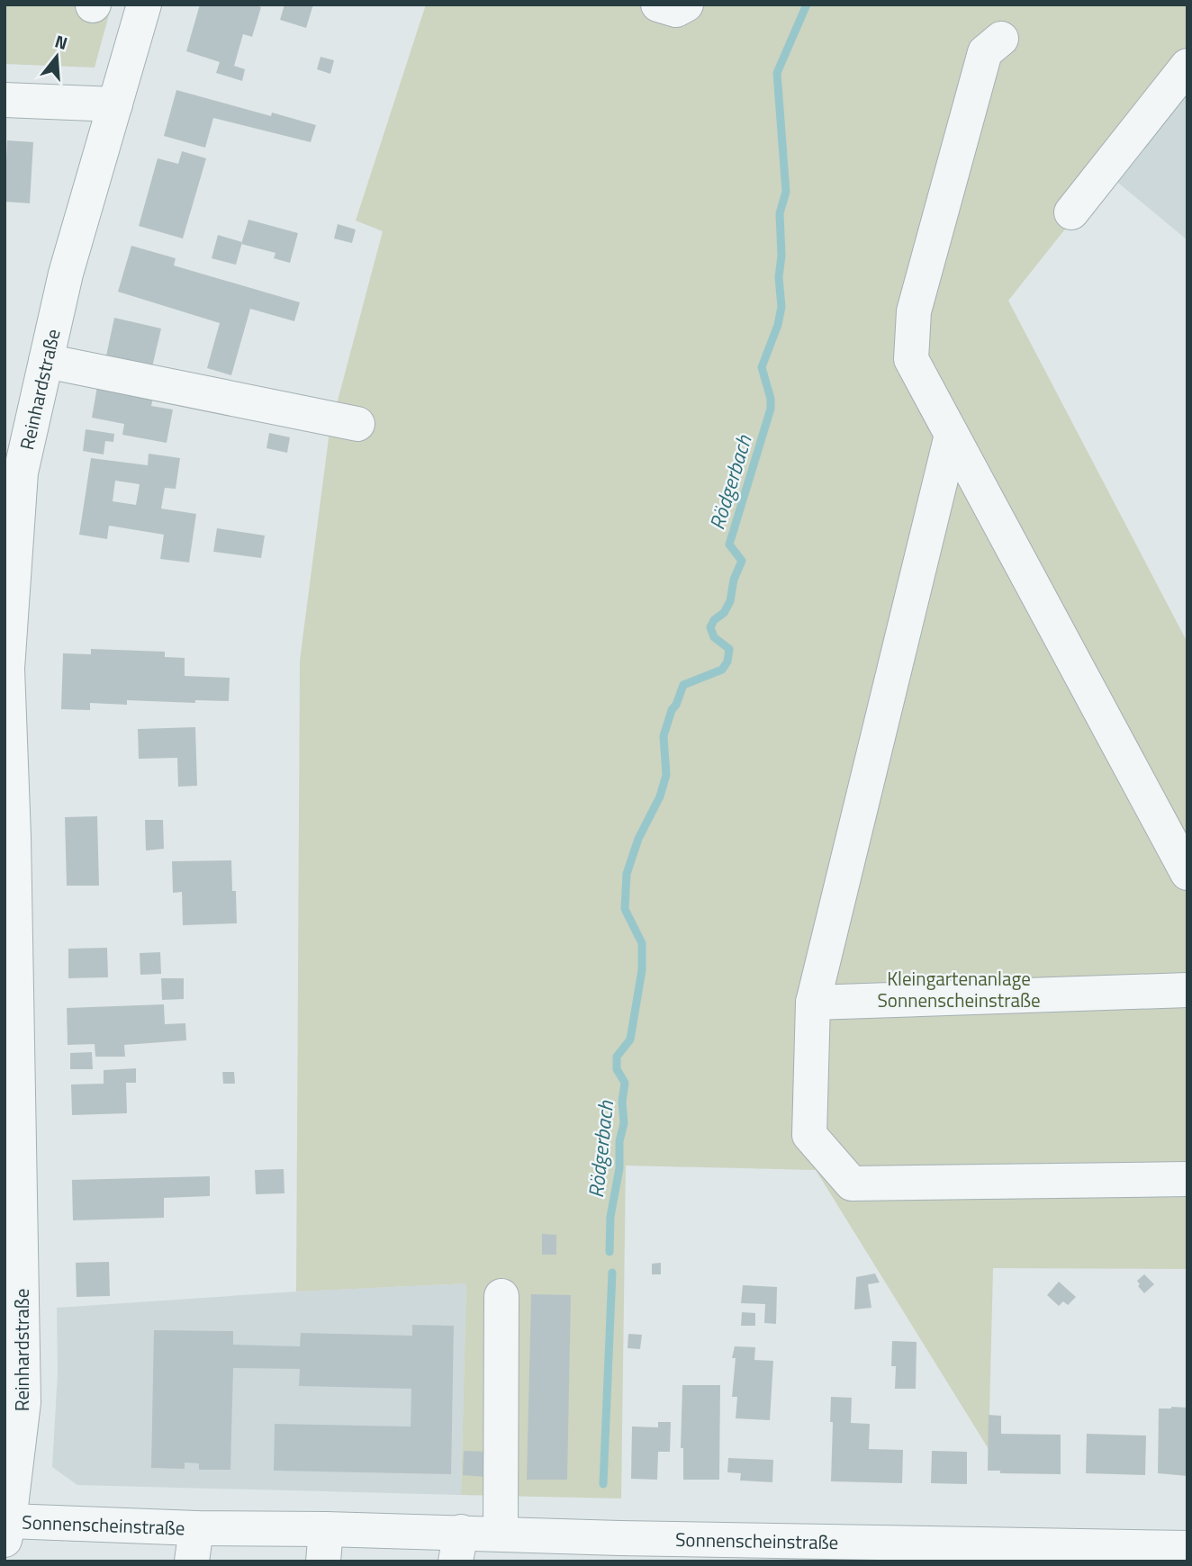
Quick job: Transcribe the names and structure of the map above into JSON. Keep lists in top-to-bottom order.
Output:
{
  "streets": {
    "street": ["Reinhardstraße", "Sonnenscheinstraße"]
  },
  "crossings": [
    ["Reinhardstraße", "Sonnenscheinstraße"]
  ],
  "water": ["Rödgerbach"],
  "parks": ["Kleingartenanlage Sonnenscheinstraße"],
  "north": "top"
}
